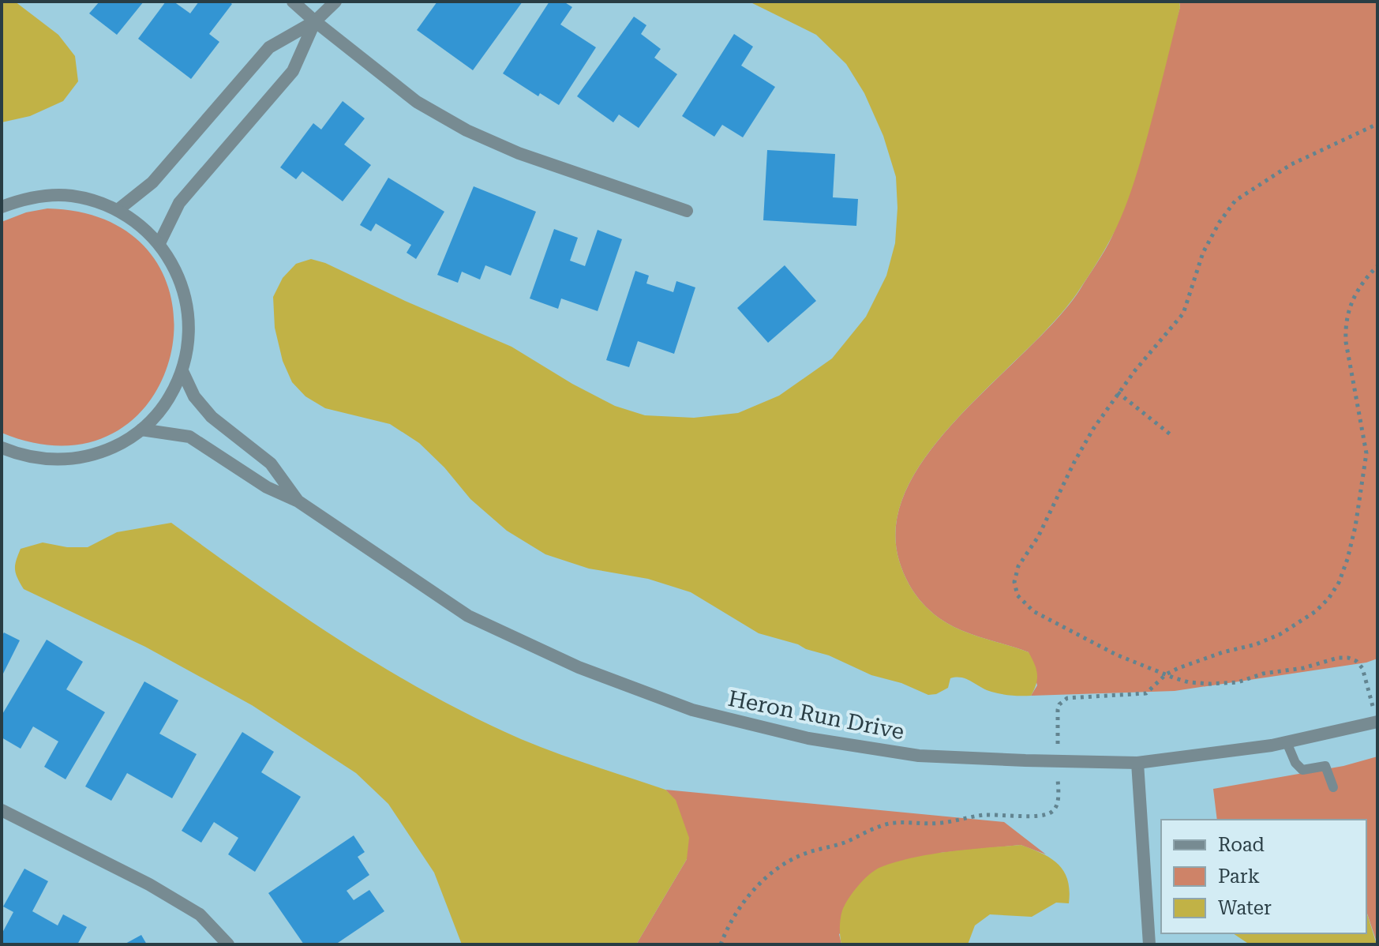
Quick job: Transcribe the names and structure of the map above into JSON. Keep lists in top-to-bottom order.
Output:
{
  "streets": {
    "street": ["Heron Run Drive"]
  },
  "legend": ["Road", "Park", "Water"]
}
